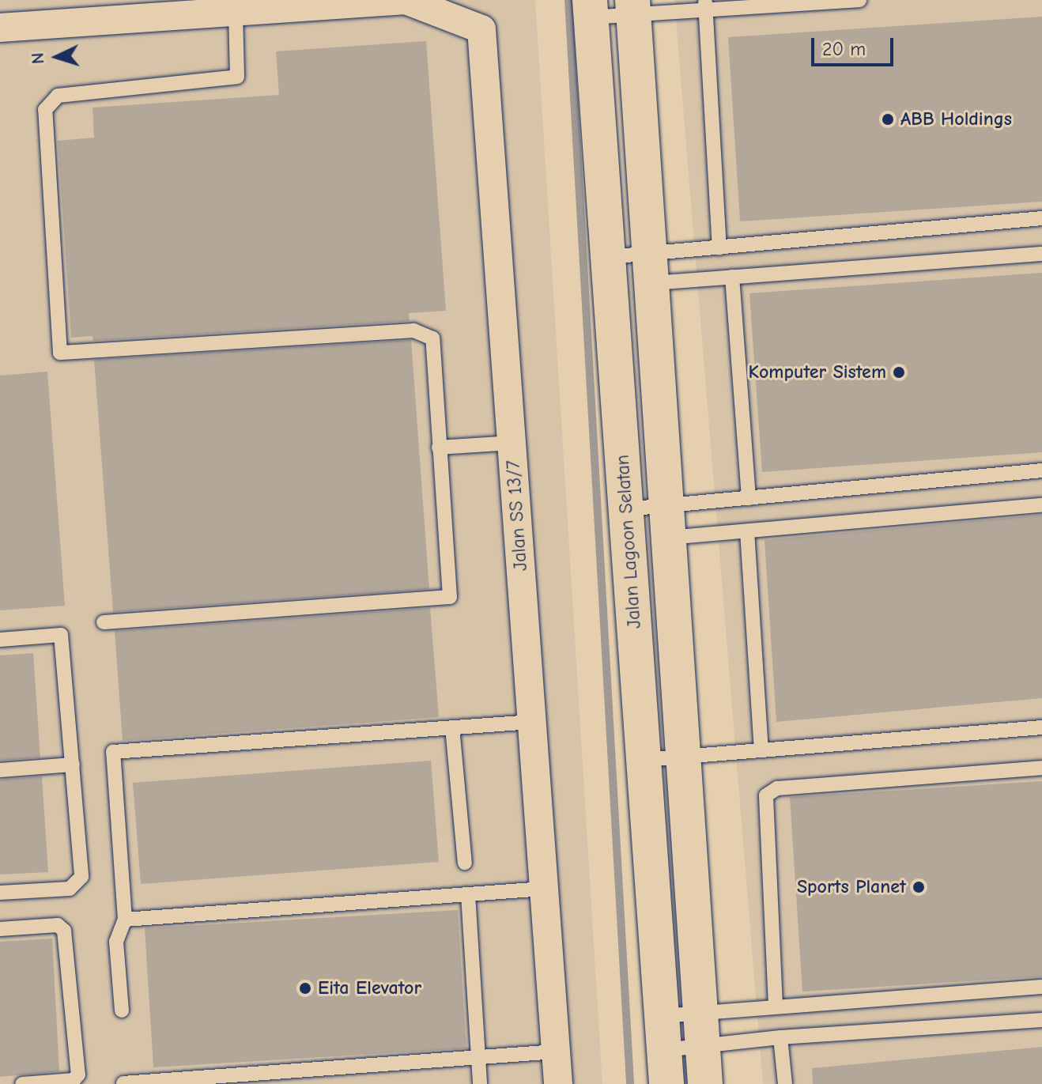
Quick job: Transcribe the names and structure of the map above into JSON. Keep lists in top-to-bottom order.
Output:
{
  "streets": {
    "main road": ["Jalan Lagoon Selatan"],
    "street": ["Jalan SS 13/7"]
  },
  "places": [
    "ABB Holdings",
    "Komputer Sistem",
    "Sports Planet",
    "Eita Elevator"
  ],
  "scale_bar": "20 m",
  "north": "left"
}
